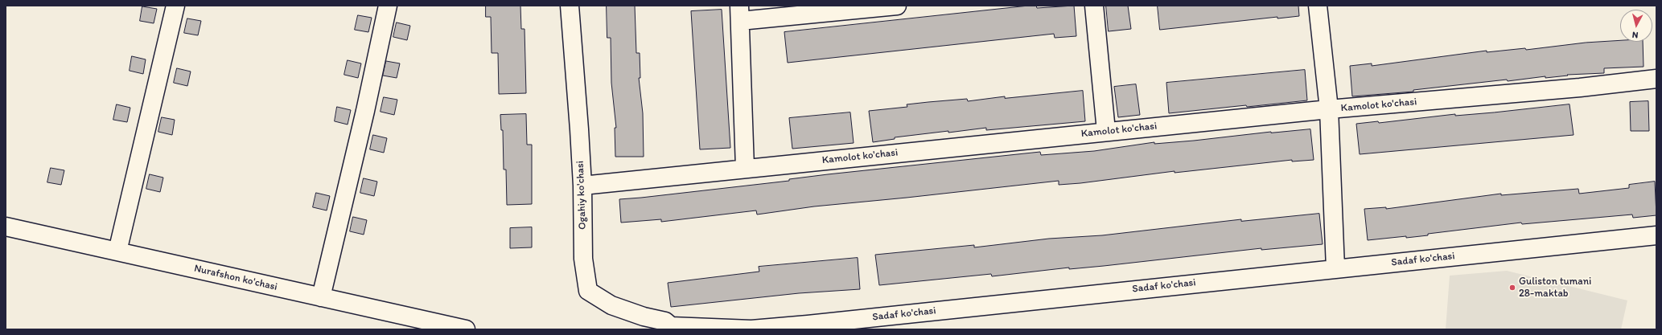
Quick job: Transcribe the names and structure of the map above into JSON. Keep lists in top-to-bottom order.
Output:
{
  "streets": {
    "street": [
      "Kamolot ko'chasi",
      "Ogahiy ko'chasi",
      "Sadaf ko'chasi",
      "Nurafshon ko'chasi"
    ]
  },
  "crossings": [
    ["Kamolot ko'chasi", "Ogahiy ko'chasi"],
    ["Ogahiy ko'chasi", "Sadaf ko'chasi"]
  ],
  "places": ["Guliston tumani 28-maktab"],
  "north": "bottom"
}
